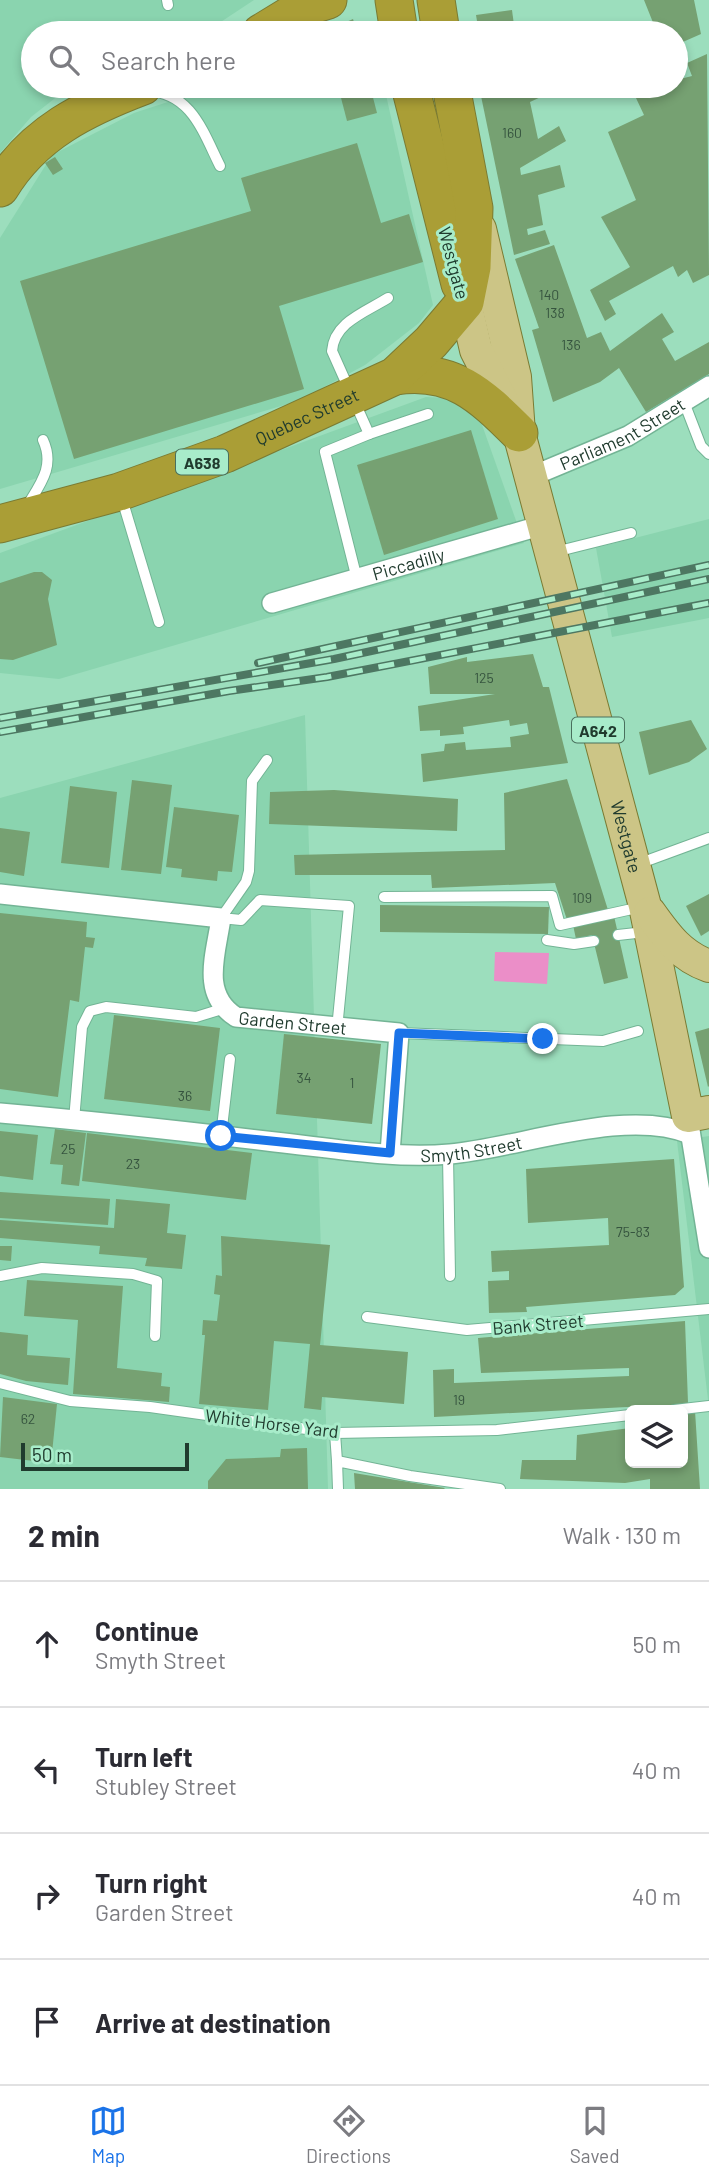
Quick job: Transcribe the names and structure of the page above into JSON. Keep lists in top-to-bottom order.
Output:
{
  "streets": {
    "highway": [
      "Westgate",
      "Quebec Street",
      "A638",
      "A642"
    ],
    "street": [
      "Parliament Street",
      "Piccadilly",
      "Garden Street",
      "Smyth Street"
    ],
    "lane": ["Bank Street", "White Horse Yard"]
  },
  "crossings": [
    ["Westgate", "Quebec Street"],
    ["Westgate", "Parliament Street"],
    ["Westgate", "A638"],
    ["Westgate", "Piccadilly"],
    ["Westgate", "Smyth Street"],
    ["Quebec Street", "A638"]
  ],
  "house_numbers": [
    "160",
    "140",
    "138",
    "136",
    "125",
    "109",
    "34",
    "1",
    "36",
    "25",
    "23",
    "75-83",
    "19",
    "62"
  ],
  "scale_bar": "50 m",
  "page": {
    "search": "Search here",
    "scale": "50 m",
    "heading": ["2 min", "Walk · 130 m"],
    "list": [
      ["Continue", "Smyth Street", "50 m"],
      ["Turn left", "Stubley Street", "40 m"],
      ["Turn right", "Garden Street", "40 m"],
      "Arrive at destination"
    ],
    "nav": ["Map", "Directions", "Saved"]
  }
}
